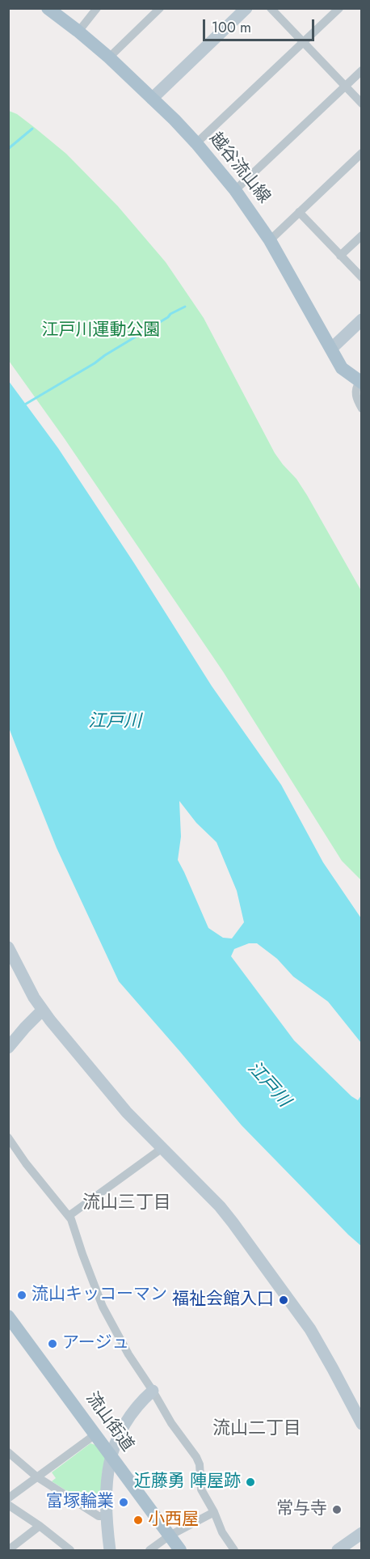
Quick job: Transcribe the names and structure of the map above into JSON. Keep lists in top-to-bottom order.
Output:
{
  "streets": {
    "main road": ["越谷流山線", "流山街道"]
  },
  "districts": ["流山三丁目", "流山二丁目"],
  "water": ["江戸川"],
  "parks": ["江戸川運動公園"],
  "places": [
    "流山キッコーマン",
    "福祉会館入口",
    "アージュ",
    "近藤勇 陣屋跡",
    "富塚輪業",
    "常与寺",
    "小西屋"
  ],
  "scale_bar": "100 m"
}
